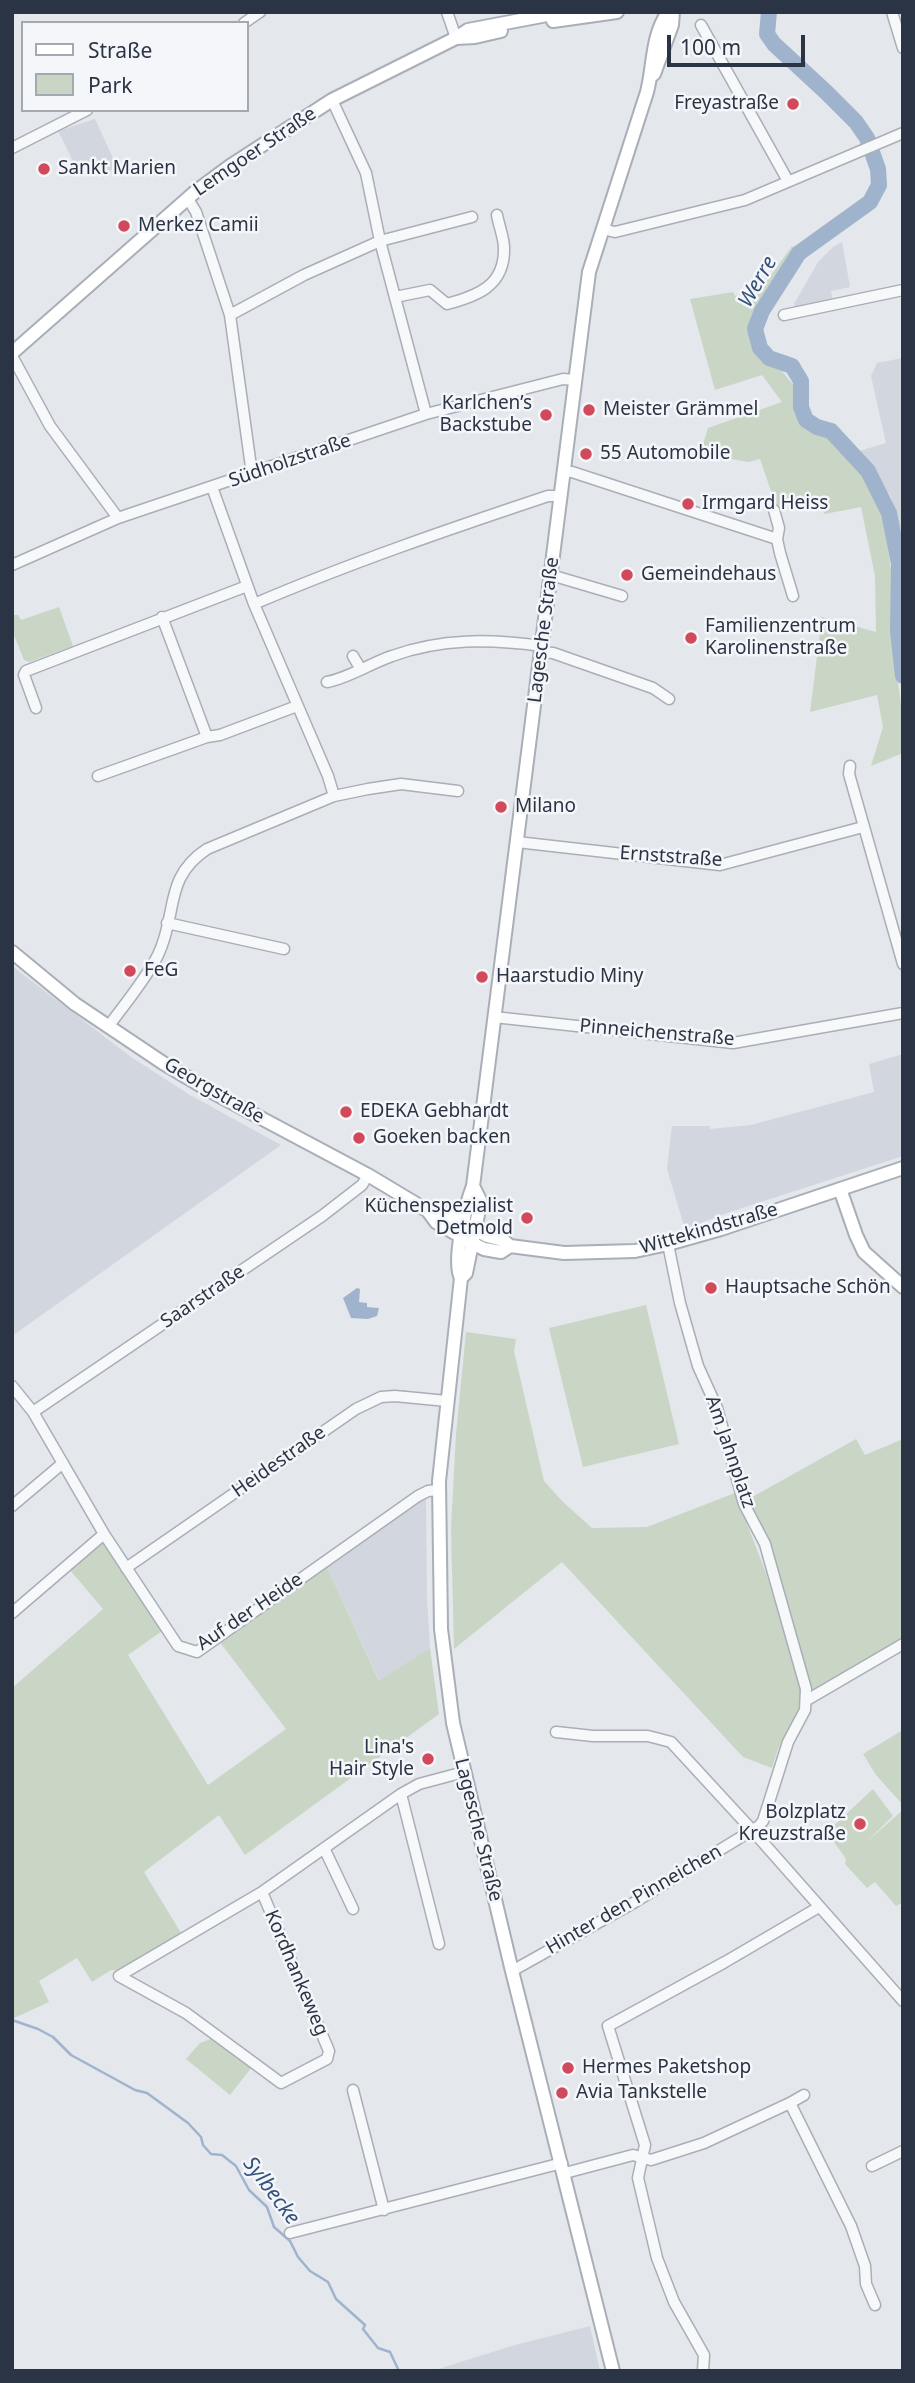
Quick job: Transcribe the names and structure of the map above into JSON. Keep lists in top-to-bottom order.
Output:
{
  "streets": {
    "street": [
      "Lemgoer Straße",
      "Südholzstraße",
      "Lagesche Straße",
      "Ernststraße",
      "Pinneichenstraße",
      "Georgstraße",
      "Wittekindstraße",
      "Saarstraße",
      "Am Jahnplatz",
      "Heidestraße",
      "Auf der Heide",
      "Hinter den Pinneichen",
      "Kordhankeweg"
    ]
  },
  "crossings": [
    ["Südholzstraße", "Lagesche Straße"],
    ["Lagesche Straße", "Ernststraße"],
    ["Lagesche Straße", "Pinneichenstraße"],
    ["Lagesche Straße", "Georgstraße"],
    ["Lagesche Straße", "Wittekindstraße"],
    ["Lagesche Straße", "Heidestraße"],
    ["Lagesche Straße", "Auf der Heide"],
    ["Lagesche Straße", "Hinter den Pinneichen"],
    ["Georgstraße", "Wittekindstraße"],
    ["Georgstraße", "Saarstraße"],
    ["Wittekindstraße", "Am Jahnplatz"],
    ["Saarstraße", "Auf der Heide"],
    ["Am Jahnplatz", "Hinter den Pinneichen"],
    ["Heidestraße", "Auf der Heide"]
  ],
  "water": ["Werre", "Sylbecke"],
  "places": [
    "Freyastraße",
    "Sankt Marien",
    "Merkez Camii",
    "Meister Grämmel",
    "Karlchen’s Backstube",
    "55 Automobile",
    "Irmgard Heiss",
    "Gemeindehaus",
    "Familienzentrum Karolinenstraße",
    "Milano",
    "FeG",
    "Haarstudio Miny",
    "EDEKA Gebhardt",
    "Goeken backen",
    "Küchenspezialist Detmold",
    "Hauptsache Schön",
    "Lina's Hair Style",
    "Bolzplatz Kreuzstraße",
    "Hermes Paketshop",
    "Avia Tankstelle"
  ],
  "legend": ["Straße", "Park"],
  "scale_bar": "100 m"
}
